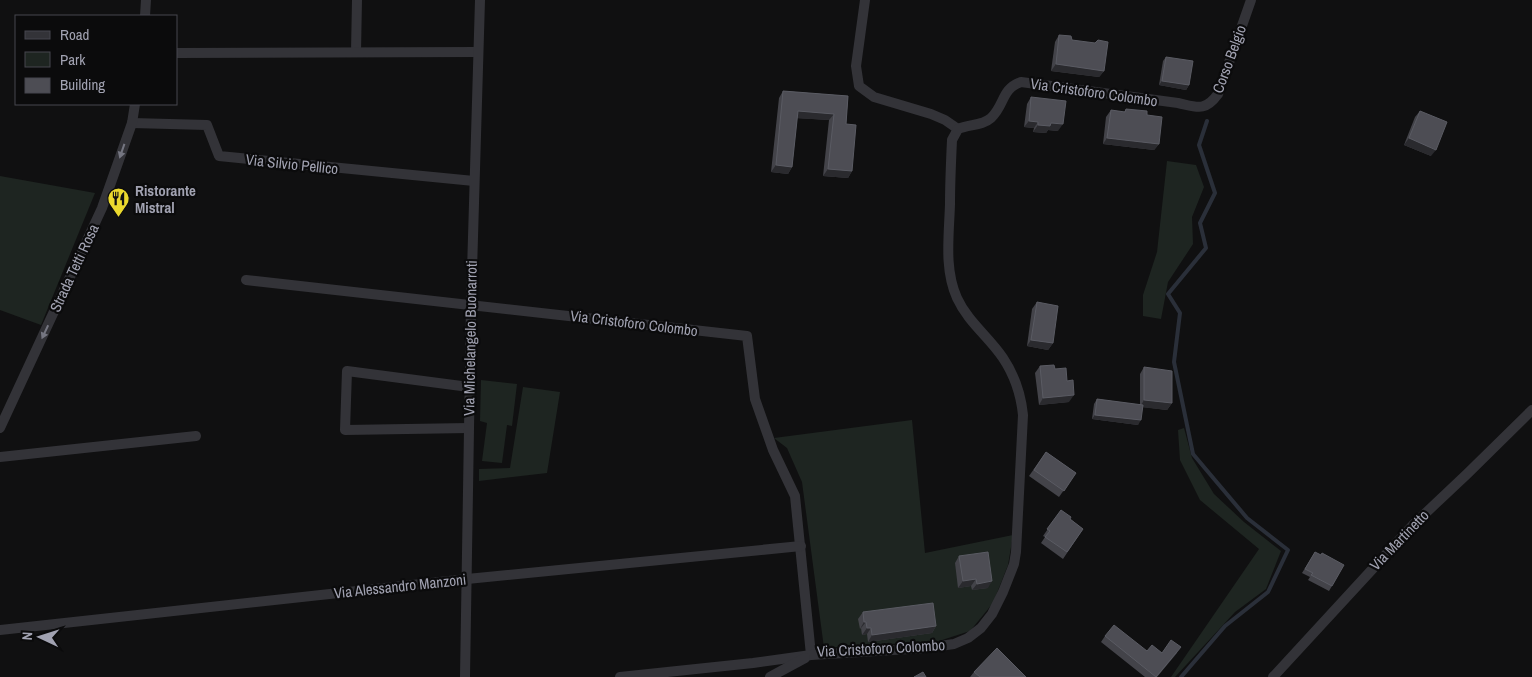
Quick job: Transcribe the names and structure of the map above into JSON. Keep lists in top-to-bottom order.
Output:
{
  "streets": {
    "street": [
      "Corso Belgio",
      "Via Cristoforo Colombo",
      "Via Silvio Pellico",
      "Strada Tetti Rosa",
      "Via Michelangelo Buonarroti",
      "Via Martinetto",
      "Via Alessandro Manzoni"
    ]
  },
  "crossings": [
    ["Corso Belgio", "Via Cristoforo Colombo"],
    ["Via Cristoforo Colombo", "Via Michelangelo Buonarroti"],
    ["Via Cristoforo Colombo", "Via Alessandro Manzoni"],
    ["Via Silvio Pellico", "Strada Tetti Rosa"],
    ["Via Silvio Pellico", "Via Michelangelo Buonarroti"],
    ["Via Michelangelo Buonarroti", "Via Alessandro Manzoni"]
  ],
  "one_way": ["Strada Tetti Rosa"],
  "places": {
    "restaurant": ["Ristorante Mistral"]
  },
  "legend": ["Road", "Park", "Building"],
  "north": "left"
}
